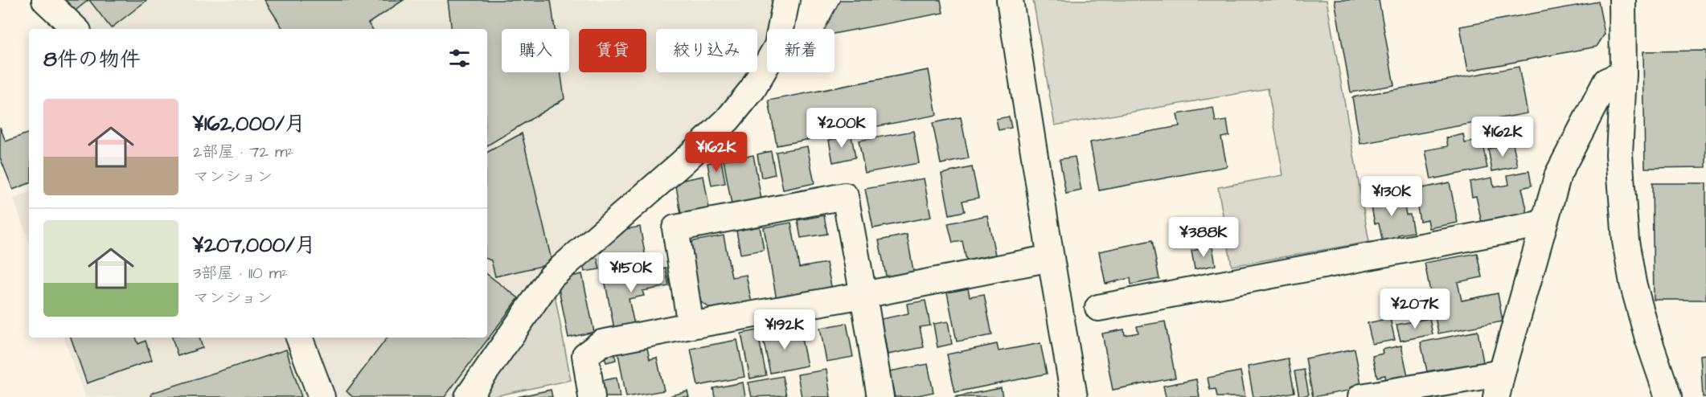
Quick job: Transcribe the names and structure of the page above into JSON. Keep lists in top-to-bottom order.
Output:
{
  "page": {
    "chip": [
      "購入",
      "賃貸",
      "絞り込み",
      "新着"
    ],
    "heading": "8件の物件",
    "list": [
      {
        "name": "¥162,000/月",
        "note": "2部屋 · 72 m² · マンション"
      },
      {
        "name": "¥207,000/月",
        "note": "3部屋 · 110 m² · マンション"
      }
    ],
    "price": [
      "¥200K",
      "¥162K",
      "¥162K",
      "¥130K",
      "¥388K",
      "¥150K",
      "¥207K",
      "¥192K"
    ]
  }
}
